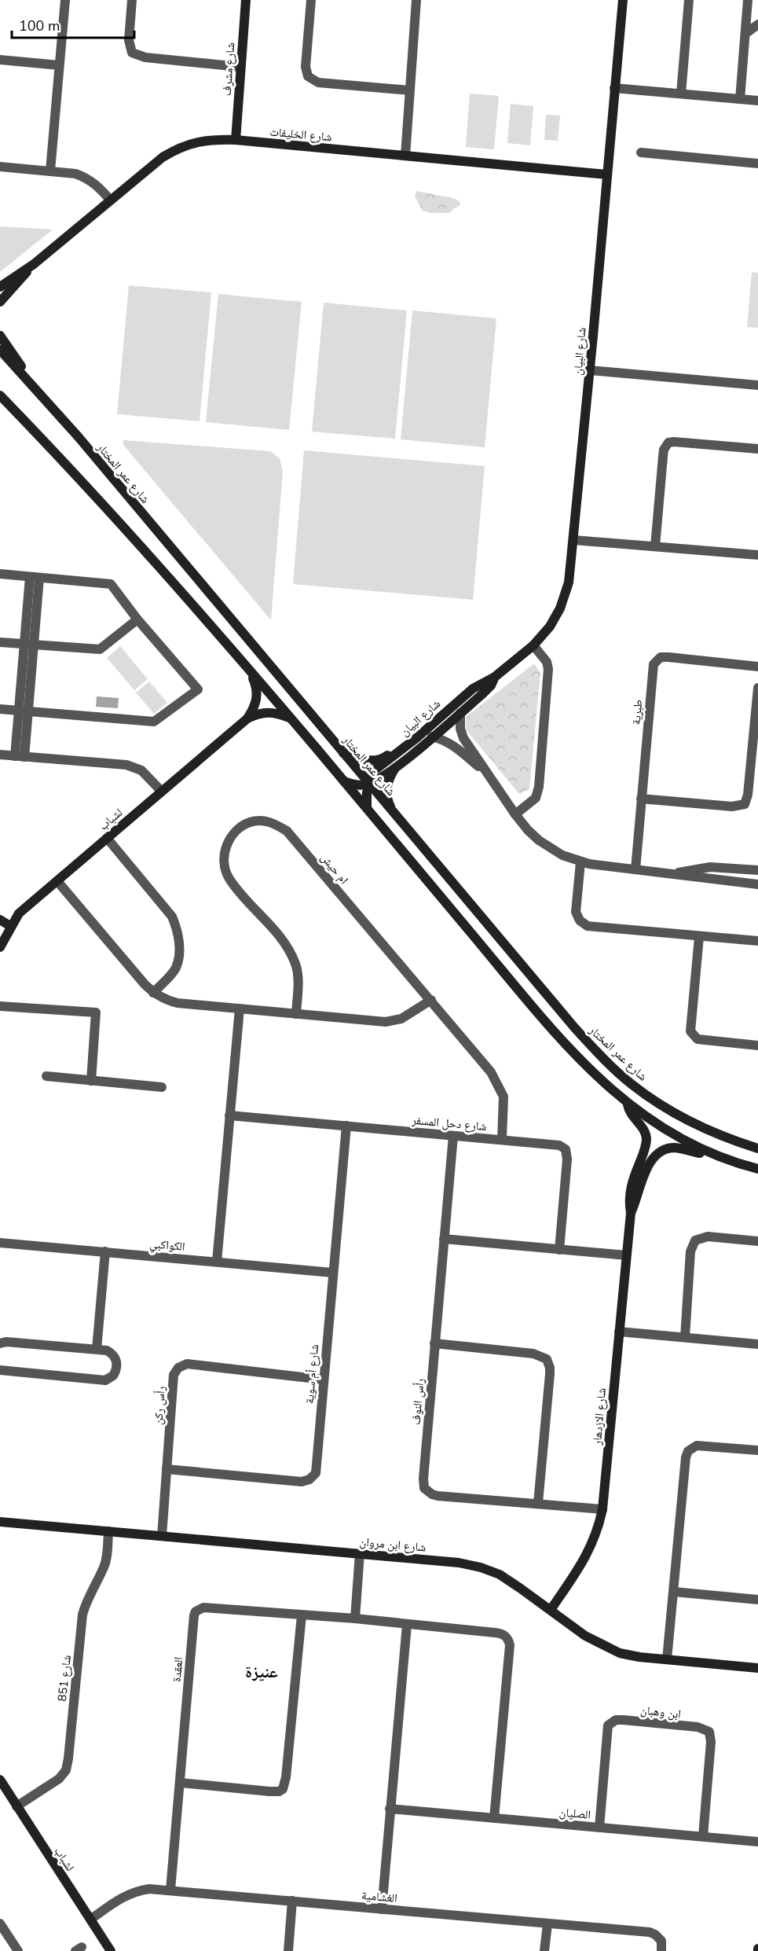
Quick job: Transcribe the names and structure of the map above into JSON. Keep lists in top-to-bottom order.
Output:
{
  "streets": {
    "street": [
      "شارع مشرف",
      "شارع الخليفات",
      "شارع البيان",
      "شارع عمر المختار",
      "طبرية",
      "لشباب",
      "ام حيش",
      "شارع دحل المسفر",
      "الكواكبي",
      "شارع أم سوية",
      "رأس النوف",
      "رأس ركن",
      "شارع الازدهار",
      "شارع ابن مروان",
      "العقدة",
      "شارع 851",
      "ابن وهبان",
      "الصليان",
      "الغشامية"
    ]
  },
  "crossings": [
    ["شارع مشرف", "شارع الخليفات"],
    ["شارع الخليفات", "شارع البيان"],
    ["شارع البيان", "شارع عمر المختار"],
    ["لشباب", "شارع 851"],
    ["لشباب", "الغشامية"],
    ["ام حيش", "شارع دحل المسفر"],
    ["شارع دحل المسفر", "شارع أم سوية"],
    ["شارع دحل المسفر", "رأس النوف"],
    ["الكواكبي", "شارع أم سوية"],
    ["شارع أم سوية", "رأس ركن"],
    ["رأس النوف", "شارع الازدهار"],
    ["رأس ركن", "شارع ابن مروان"],
    ["شارع الازدهار", "شارع ابن مروان"],
    ["شارع ابن مروان", "شارع 851"],
    ["العقدة", "الصليان"],
    ["العقدة", "الغشامية"],
    ["ابن وهبان", "الصليان"]
  ],
  "districts": ["عنيزة"],
  "scale_bar": "100 m"
}
